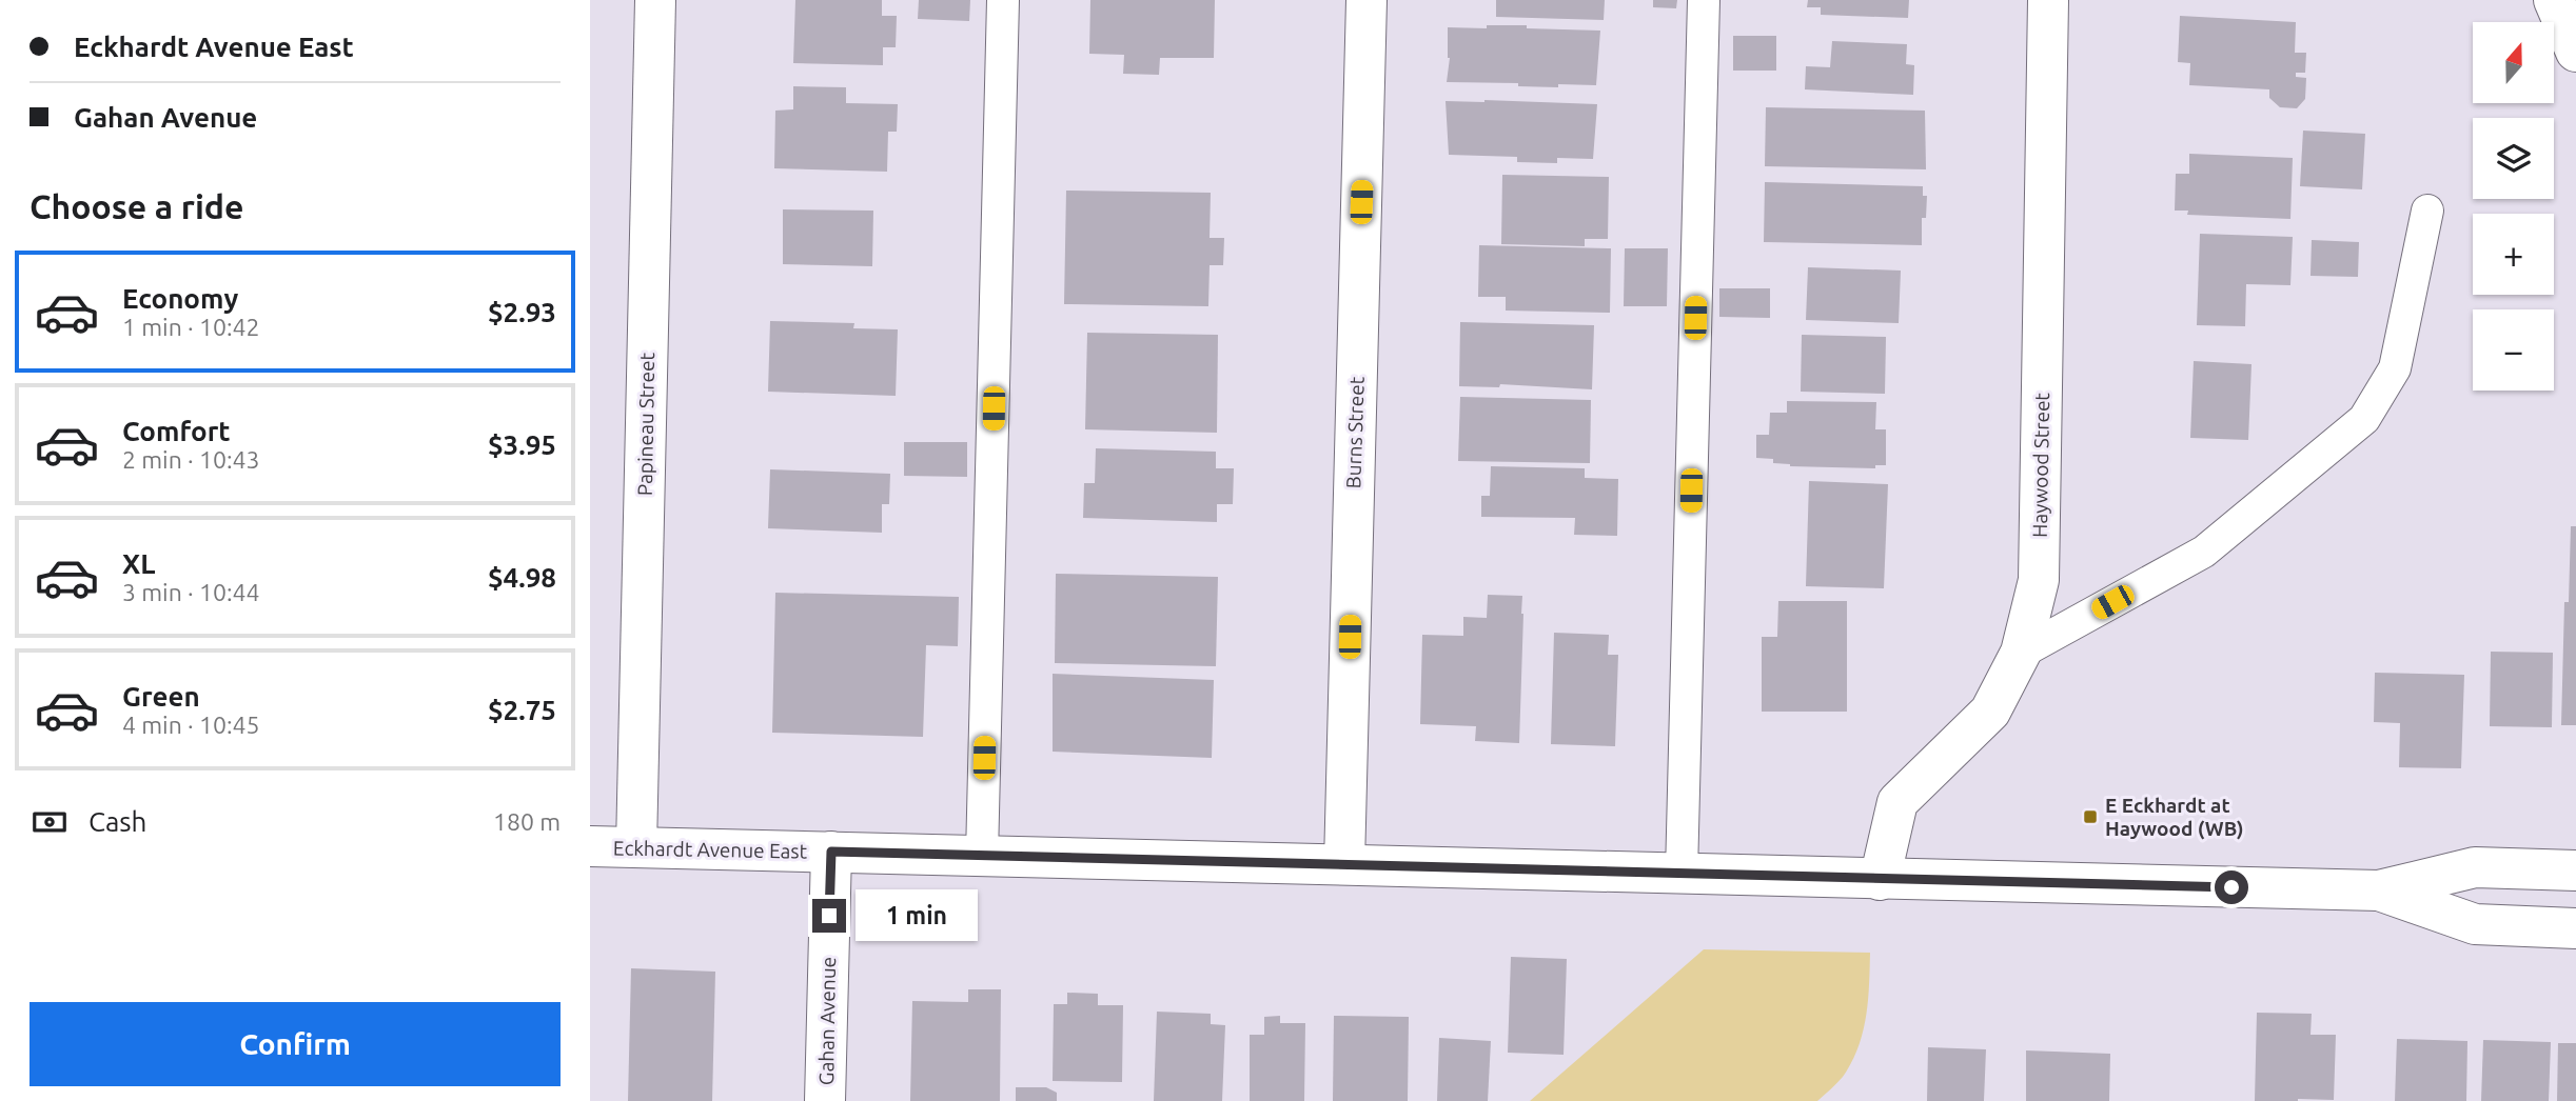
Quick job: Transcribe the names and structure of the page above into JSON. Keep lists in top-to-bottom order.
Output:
{
  "streets": {
    "street": [
      "Papineau Street",
      "Burns Street",
      "Haywood Street",
      "Eckhardt Avenue East",
      "Gahan Avenue"
    ]
  },
  "crossings": [
    ["Papineau Street", "Eckhardt Avenue East"],
    ["Burns Street", "Eckhardt Avenue East"],
    ["Haywood Street", "Eckhardt Avenue East"],
    ["Eckhardt Avenue East", "Gahan Avenue"]
  ],
  "places": {
    "transit": ["E Eckhardt at Haywood (WB)"]
  },
  "north": "top",
  "page": {
    "banner": ["Eckhardt Avenue East", "Gahan Avenue"],
    "map_buttons": ["+", "−"],
    "heading": "Choose a ride",
    "list": [
      {
        "name": "Economy",
        "note": "1 min · 10:42",
        "value": "$2.93"
      },
      {
        "name": "Comfort",
        "note": "2 min · 10:43",
        "value": "$3.95"
      },
      {
        "name": "XL",
        "note": "3 min · 10:44",
        "value": "$4.98"
      },
      {
        "name": "Green",
        "note": "4 min · 10:45",
        "value": "$2.75"
      }
    ],
    "pay": ["Cash", "180 m"],
    "bubble": "1 min",
    "buttons": "Confirm"
  }
}
